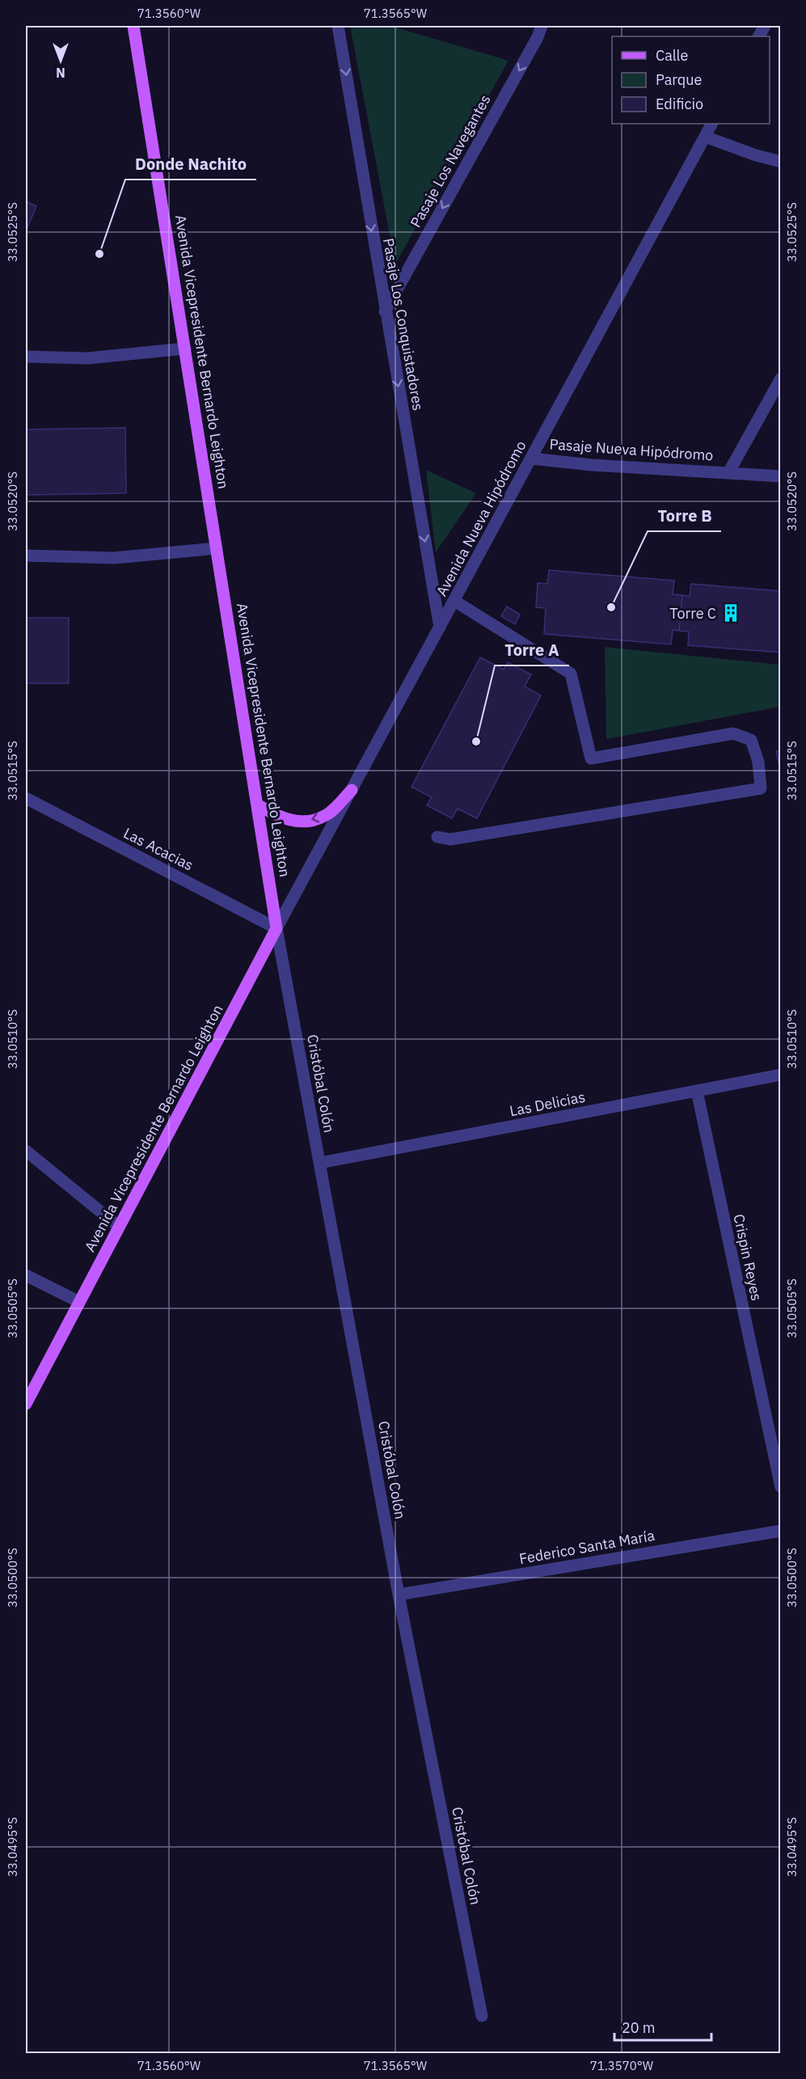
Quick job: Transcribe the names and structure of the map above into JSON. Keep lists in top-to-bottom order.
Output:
{
  "streets": {
    "main road": ["Avenida Vicepresidente Bernardo Leighton"],
    "street": [
      "Pasaje Los Navegantes",
      "Pasaje Los Conquistadores",
      "Pasaje Nueva Hipódromo",
      "Avenida Nueva Hipódromo",
      "Las Acacias",
      "Cristóbal Colón",
      "Las Delicias",
      "Crispin Reyes",
      "Federico Santa María"
    ]
  },
  "crossings": [
    ["Pasaje Los Navegantes", "Pasaje Los Conquistadores"],
    ["Pasaje Los Conquistadores", "Avenida Nueva Hipódromo"],
    ["Avenida Vicepresidente Bernardo Leighton", "Avenida Nueva Hipódromo"],
    ["Avenida Vicepresidente Bernardo Leighton", "Las Acacias"],
    ["Avenida Vicepresidente Bernardo Leighton", "Cristóbal Colón"],
    ["Pasaje Nueva Hipódromo", "Avenida Nueva Hipódromo"],
    ["Avenida Nueva Hipódromo", "Las Acacias"],
    ["Avenida Nueva Hipódromo", "Cristóbal Colón"],
    ["Las Acacias", "Cristóbal Colón"],
    ["Cristóbal Colón", "Las Delicias"],
    ["Cristóbal Colón", "Federico Santa María"],
    ["Las Delicias", "Crispin Reyes"]
  ],
  "one_way": ["Pasaje Los Navegantes", "Pasaje Los Conquistadores"],
  "places": {
    "other": ["Donde Nachito", "Torre B", "Torre A"],
    "building": ["Torre C"]
  },
  "legend": ["Calle", "Parque", "Edificio"],
  "scale_bar": "20 m",
  "north": "bottom",
  "coordinates": [
    "71.3560°W",
    "71.3565°W",
    "33.0525°S",
    "33.0520°S",
    "33.0515°S",
    "33.0510°S",
    "33.0505°S",
    "33.0500°S",
    "33.0495°S",
    "71.3570°W"
  ]
}
